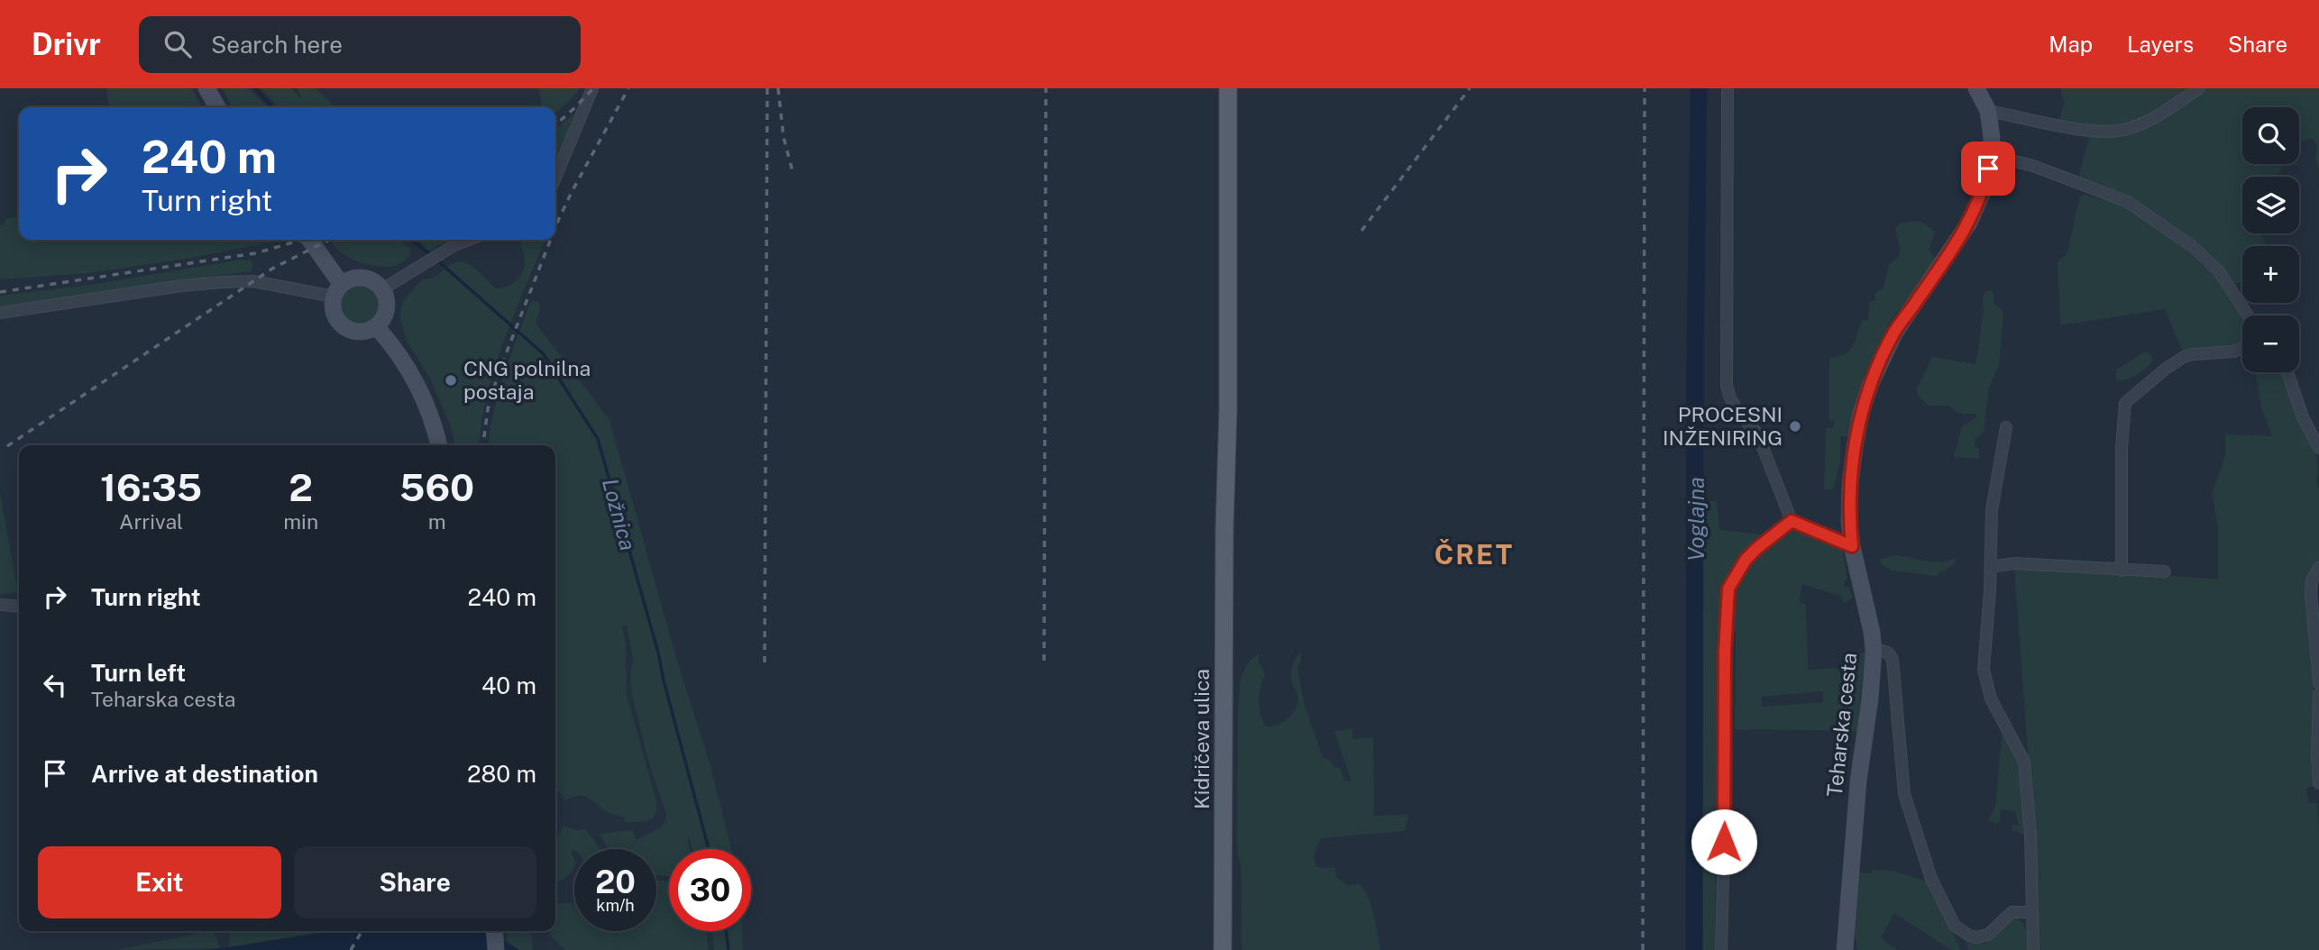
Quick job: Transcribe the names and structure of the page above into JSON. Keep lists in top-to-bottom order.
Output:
{
  "streets": {
    "main road": ["Kidričeva ulica"],
    "street": ["Teharska cesta"]
  },
  "districts": ["ČRET"],
  "water": ["Ložnica", "Voglajna"],
  "places": ["CNG polnilna postaja", "PROCESNI INŽENIRING"],
  "page": {
    "header": "Drivr",
    "search": "Search here",
    "nav": ["Map", "Layers", "Share"],
    "map_buttons": ["+", "−"],
    "turn": ["240 m", "Turn right"],
    "eta": [
      "16:35",
      "Arrival",
      "2",
      "min",
      "560",
      "m"
    ],
    "list": [
      {
        "name": "Turn right",
        "value": "240 m"
      },
      {
        "name": "Turn left",
        "note": "Teharska cesta",
        "value": "40 m"
      },
      {
        "name": "Arrive at destination",
        "value": "280 m"
      }
    ],
    "buttons": ["Exit", "Share"],
    "speed": "20 km/h",
    "limit": "30"
  }
}
